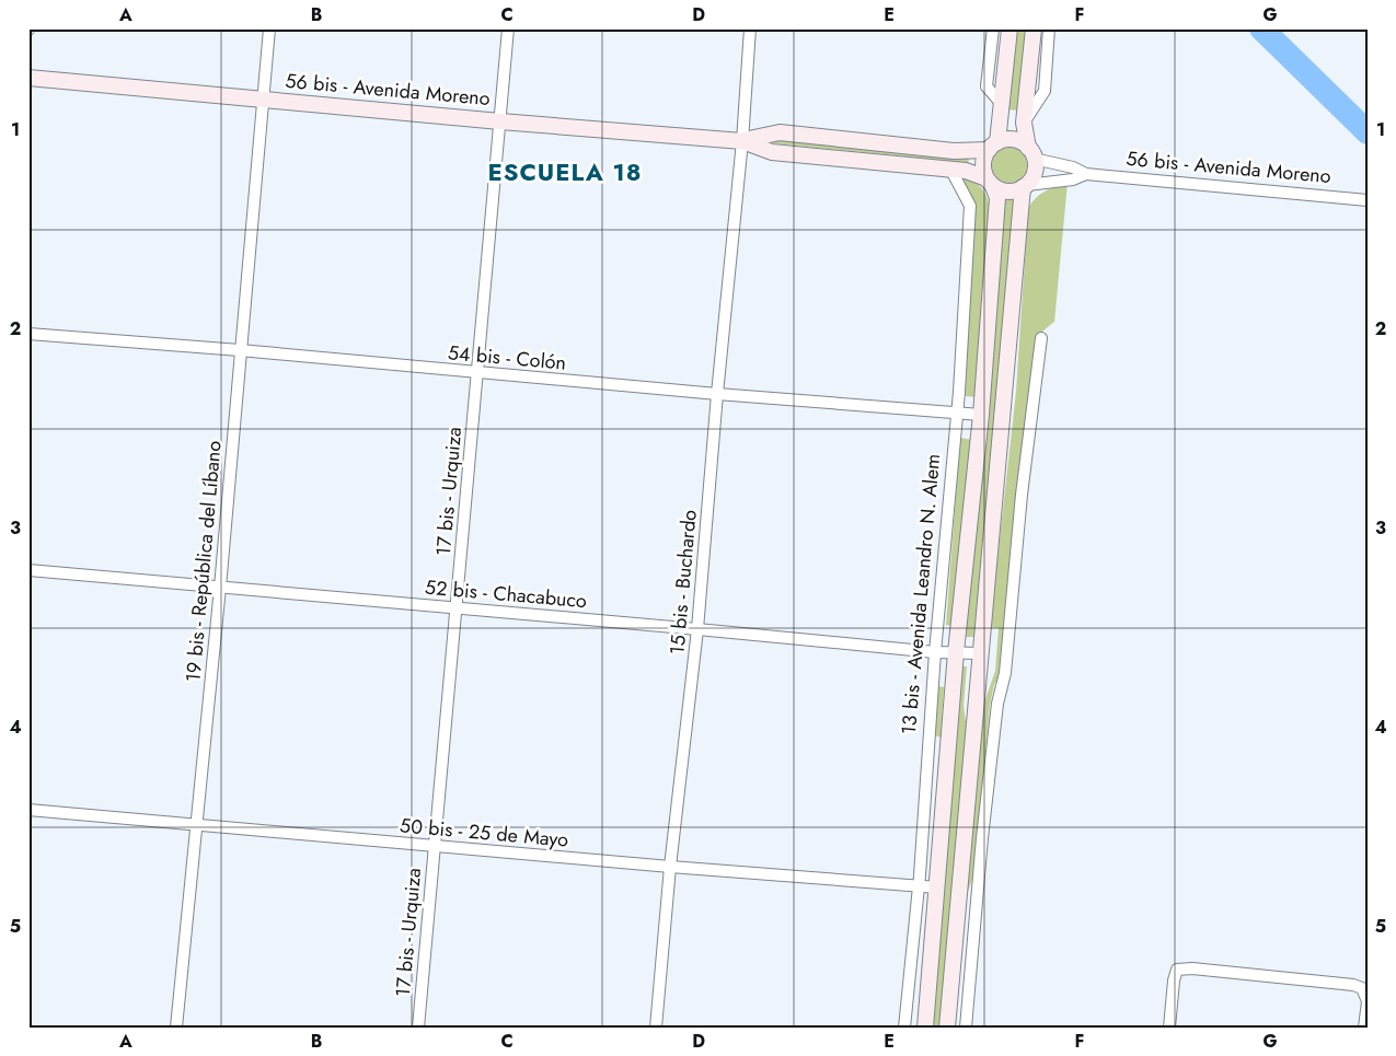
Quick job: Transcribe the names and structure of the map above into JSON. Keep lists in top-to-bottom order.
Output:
{
  "streets": {
    "main road": ["56 bis - Avenida Moreno", "13 bis - Avenida Leandro N. Alem"],
    "street": [
      "54 bis - Colón",
      "17 bis - Urquiza",
      "19 bis - República del Líbano",
      "15 bis - Buchardo",
      "52 bis - Chacabuco",
      "50 bis - 25 de Mayo"
    ]
  },
  "crossings": [
    ["56 bis - Avenida Moreno", "17 bis - Urquiza"],
    ["56 bis - Avenida Moreno", "19 bis - República del Líbano"],
    ["56 bis - Avenida Moreno", "15 bis - Buchardo"],
    ["56 bis - Avenida Moreno", "13 bis - Avenida Leandro N. Alem"],
    ["54 bis - Colón", "17 bis - Urquiza"],
    ["54 bis - Colón", "19 bis - República del Líbano"],
    ["54 bis - Colón", "15 bis - Buchardo"],
    ["54 bis - Colón", "13 bis - Avenida Leandro N. Alem"],
    ["17 bis - Urquiza", "52 bis - Chacabuco"],
    ["17 bis - Urquiza", "50 bis - 25 de Mayo"],
    ["19 bis - República del Líbano", "52 bis - Chacabuco"],
    ["19 bis - República del Líbano", "50 bis - 25 de Mayo"],
    ["15 bis - Buchardo", "52 bis - Chacabuco"],
    ["15 bis - Buchardo", "50 bis - 25 de Mayo"],
    ["52 bis - Chacabuco", "13 bis - Avenida Leandro N. Alem"],
    ["13 bis - Avenida Leandro N. Alem", "50 bis - 25 de Mayo"]
  ],
  "districts": ["ESCUELA 18"],
  "grid": {
    "columns": [
      "A",
      "B",
      "C",
      "D",
      "E",
      "F",
      "G"
    ],
    "rows": [
      "1",
      "2",
      "3",
      "4",
      "5"
    ]
  }
}
